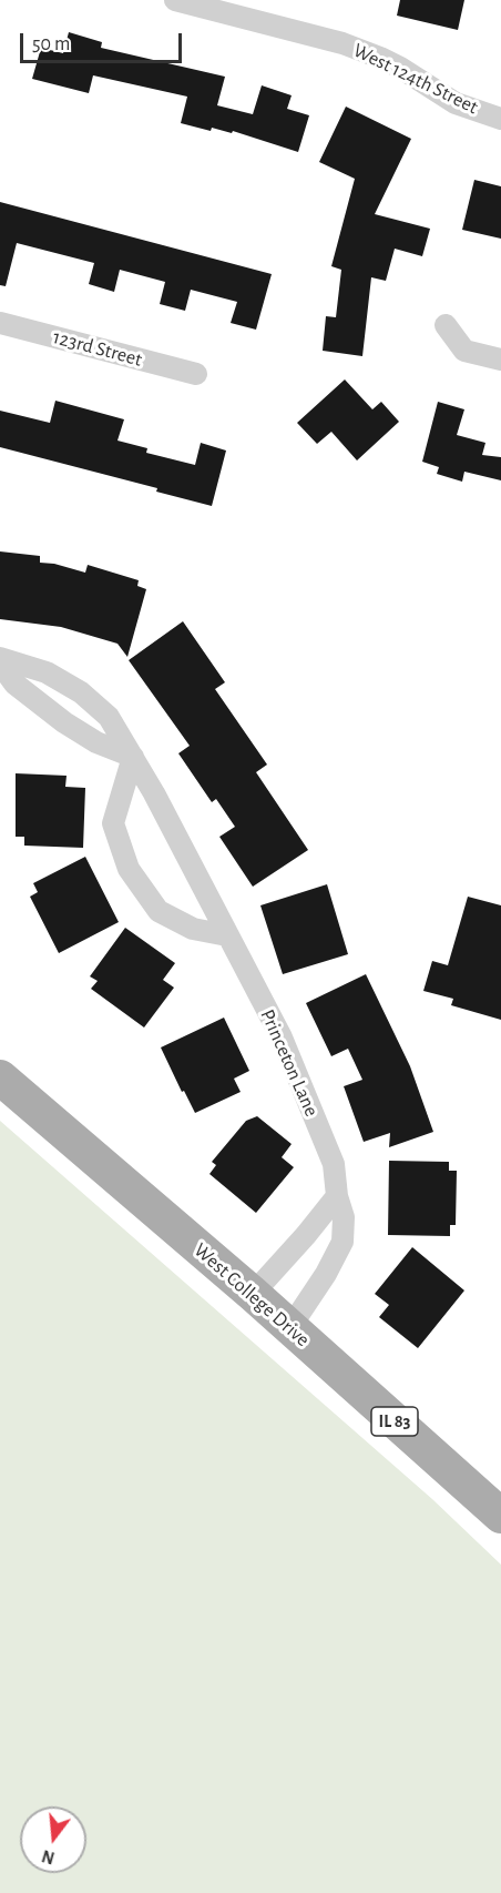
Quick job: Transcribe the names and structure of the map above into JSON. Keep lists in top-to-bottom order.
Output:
{
  "streets": {
    "main road": ["West College Drive", "IL 83"],
    "street": ["West 124th Street", "123rd Street", "Princeton Lane"]
  },
  "crossings": [
    ["Princeton Lane", "West College Drive"]
  ],
  "scale_bar": "50 m",
  "north": "bottom"
}
